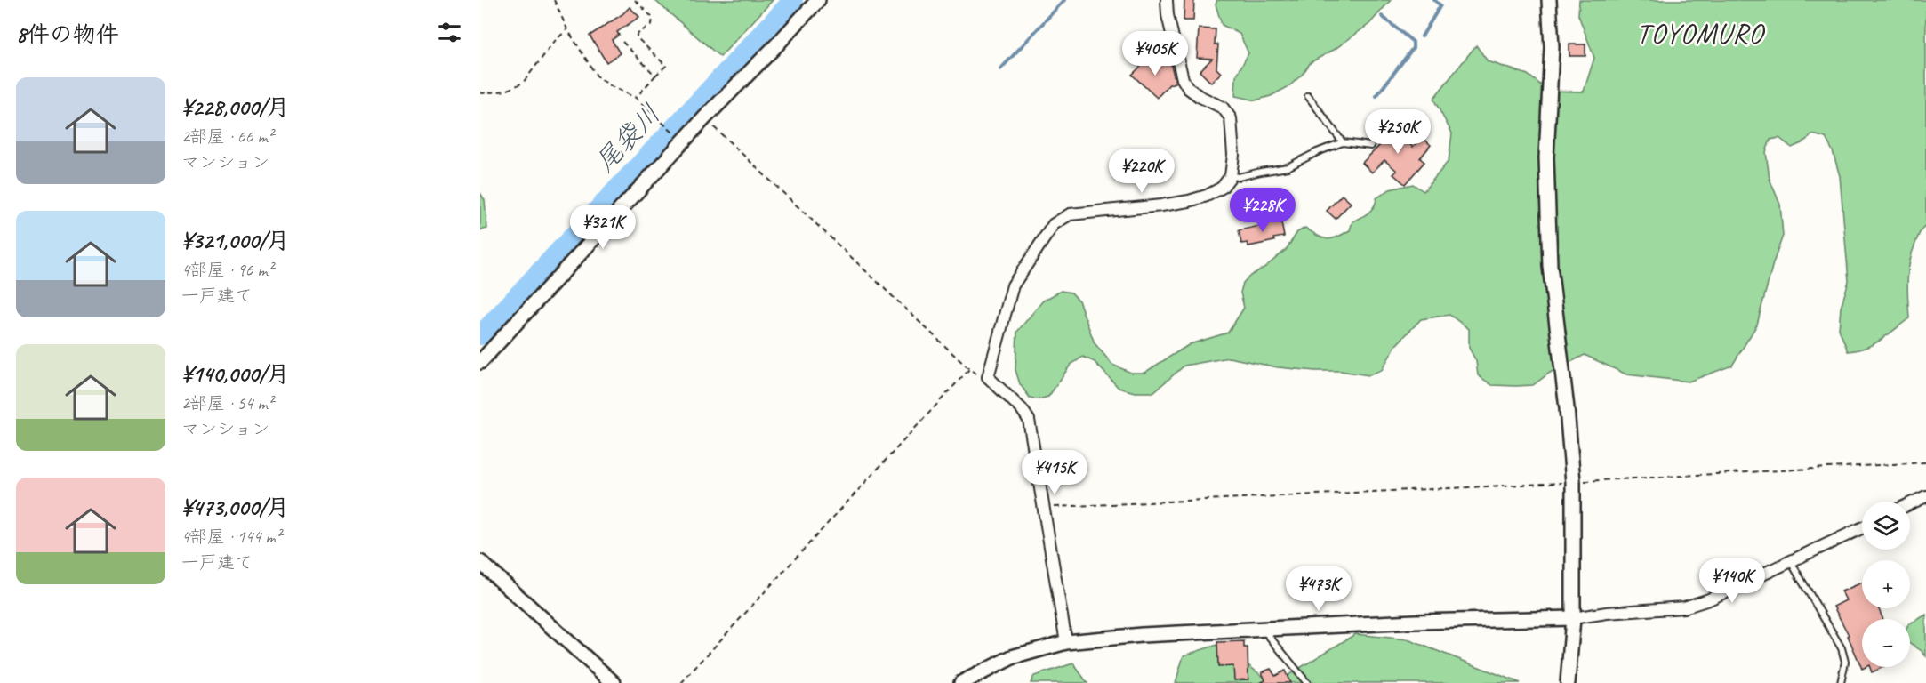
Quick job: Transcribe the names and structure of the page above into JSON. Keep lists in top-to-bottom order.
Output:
{
  "districts": ["TOYOMURO"],
  "water": ["尾袋川"],
  "page": {
    "heading": "8件の物件",
    "price": [
      "¥405K",
      "¥250K",
      "¥220K",
      "¥228K",
      "¥321K",
      "¥415K",
      "¥140K",
      "¥473K"
    ],
    "list": [
      {
        "name": "¥228,000/月",
        "note": "2部屋 · 66 m² · マンション"
      },
      {
        "name": "¥321,000/月",
        "note": "4部屋 · 96 m² · 一戸建て"
      },
      {
        "name": "¥140,000/月",
        "note": "2部屋 · 54 m² · マンション"
      },
      {
        "name": "¥473,000/月",
        "note": "4部屋 · 144 m² · 一戸建て"
      }
    ],
    "map_buttons": ["+", "−"]
  }
}
